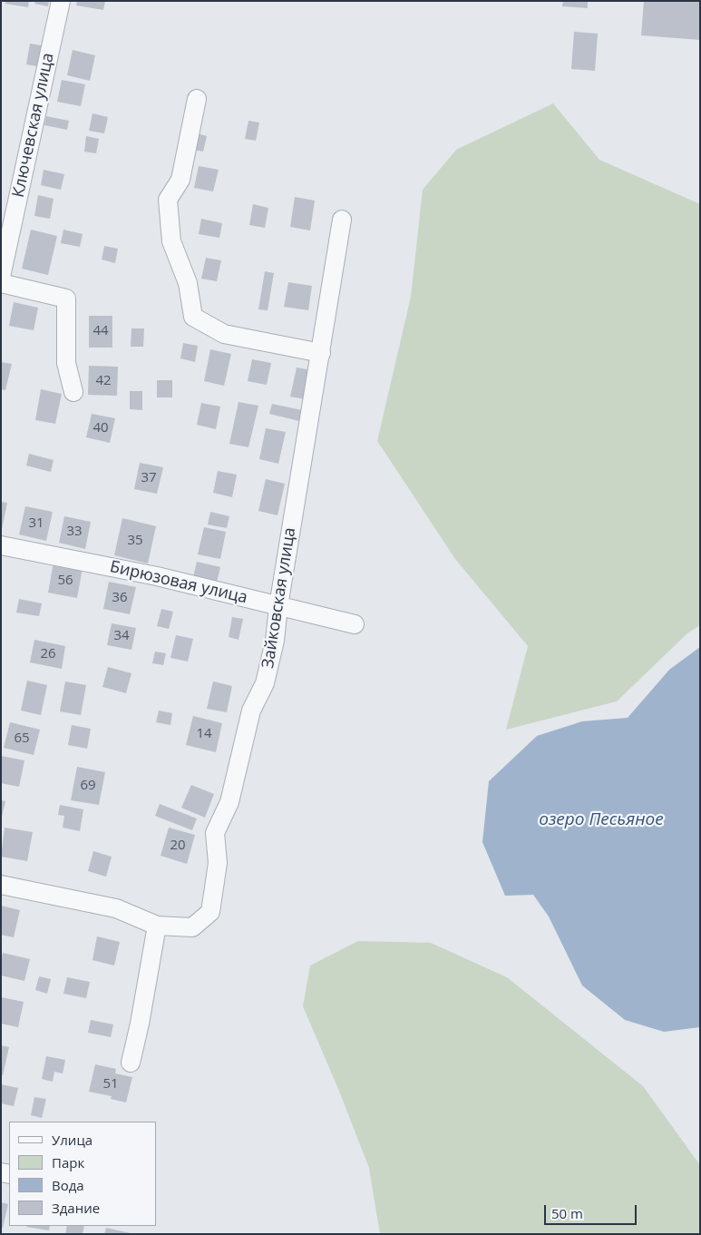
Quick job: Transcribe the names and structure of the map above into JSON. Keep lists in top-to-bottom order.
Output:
{
  "streets": {
    "street": ["Ключевская улица", "Бирюзовая улица", "Зайковская улица"]
  },
  "crossings": [
    ["Бирюзовая улица", "Зайковская улица"]
  ],
  "water": ["озеро Песьяное"],
  "house_numbers": [
    "44",
    "42",
    "40",
    "37",
    "31",
    "33",
    "35",
    "56",
    "36",
    "34",
    "26",
    "14",
    "65",
    "69",
    "20",
    "51"
  ],
  "legend": [
    "Улица",
    "Парк",
    "Вода",
    "Здание"
  ],
  "scale_bar": "50 m"
}
